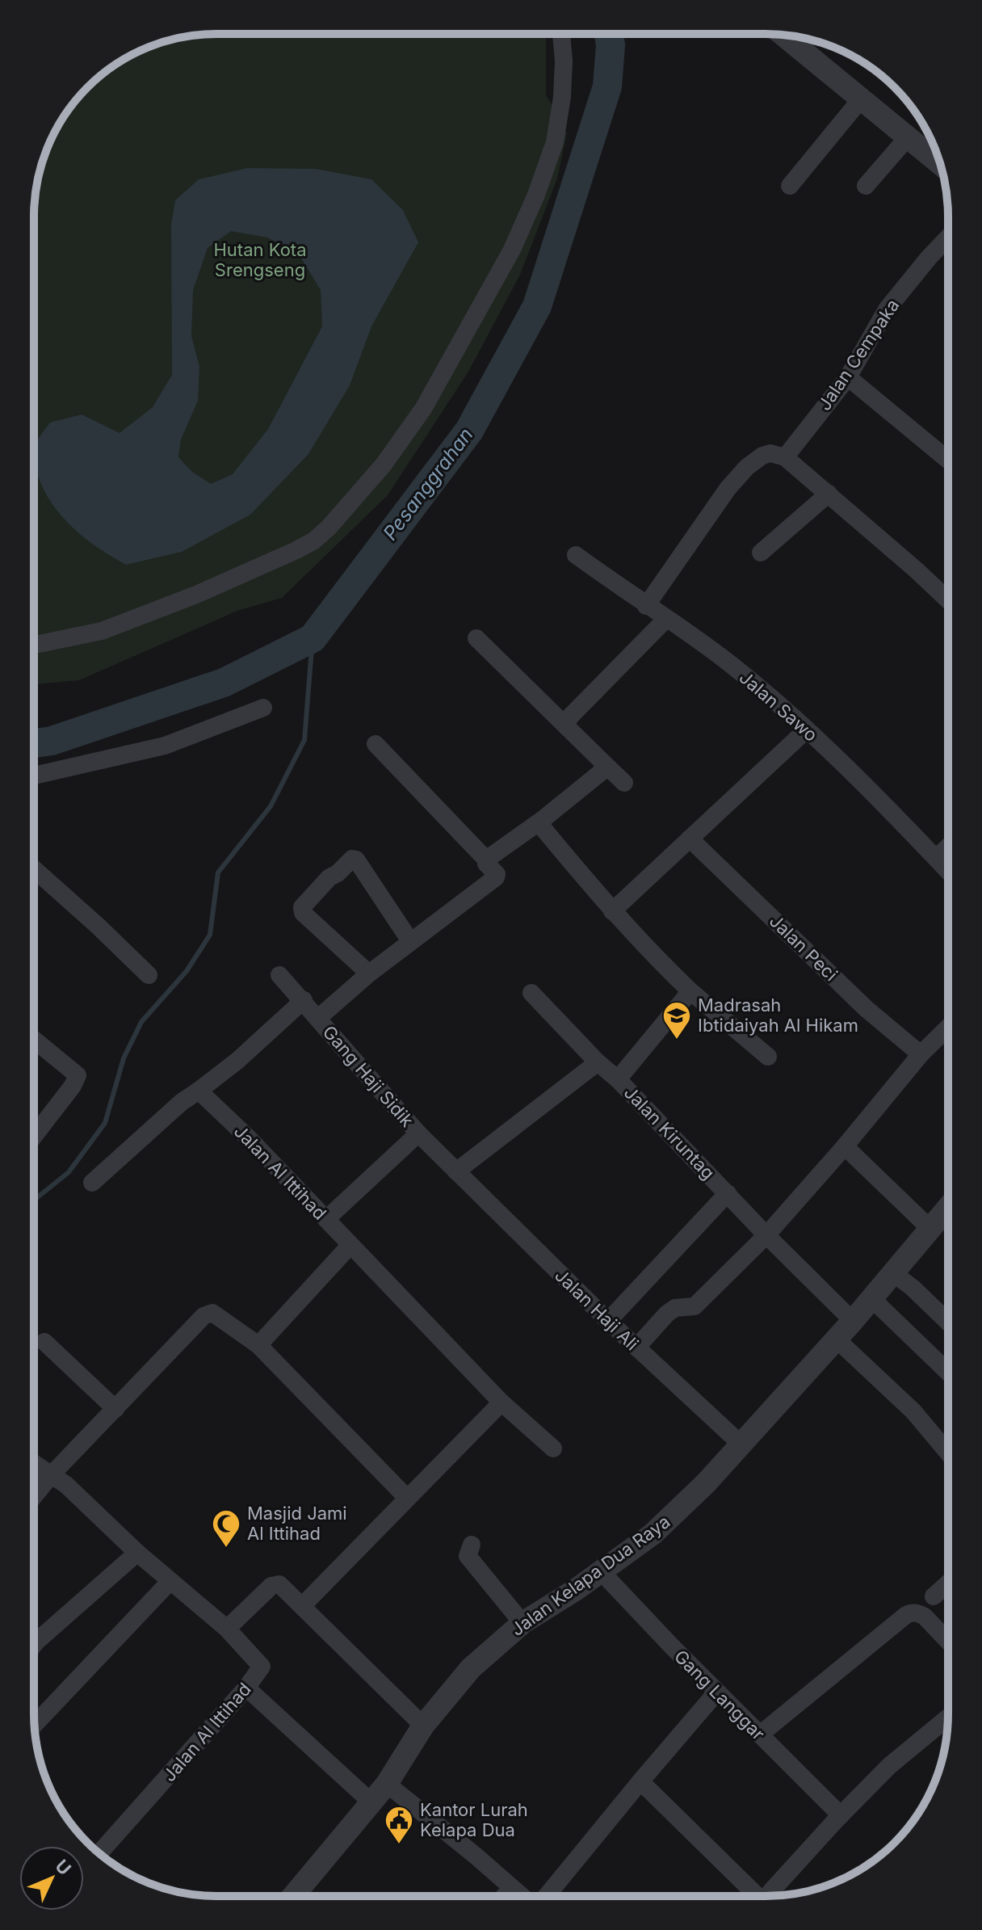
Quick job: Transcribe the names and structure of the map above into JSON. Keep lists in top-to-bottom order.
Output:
{
  "streets": {
    "street": [
      "Jalan Cempaka",
      "Jalan Sawo",
      "Jalan Peci",
      "Gang Haji Sidik",
      "Jalan Kiruntag",
      "Jalan Al Ittihad",
      "Jalan Haji Ali",
      "Jalan Kelapa Dua Raya",
      "Gang Langgar"
    ]
  },
  "crossings": [
    ["Gang Haji Sidik", "Jalan Haji Ali"],
    ["Jalan Kiruntag", "Jalan Kelapa Dua Raya"],
    ["Jalan Haji Ali", "Jalan Kelapa Dua Raya"],
    ["Jalan Kelapa Dua Raya", "Gang Langgar"]
  ],
  "water": ["Pesanggrahan"],
  "parks": ["Hutan Kota Srengseng"],
  "places": {
    "school or university": ["Madrasah Ibtidaiyah Al Hikam"],
    "mosque": ["Masjid Jami Al Ittihad"],
    "public building": ["Kantor Lurah Kelapa Dua"]
  },
  "north": "top right"
}
